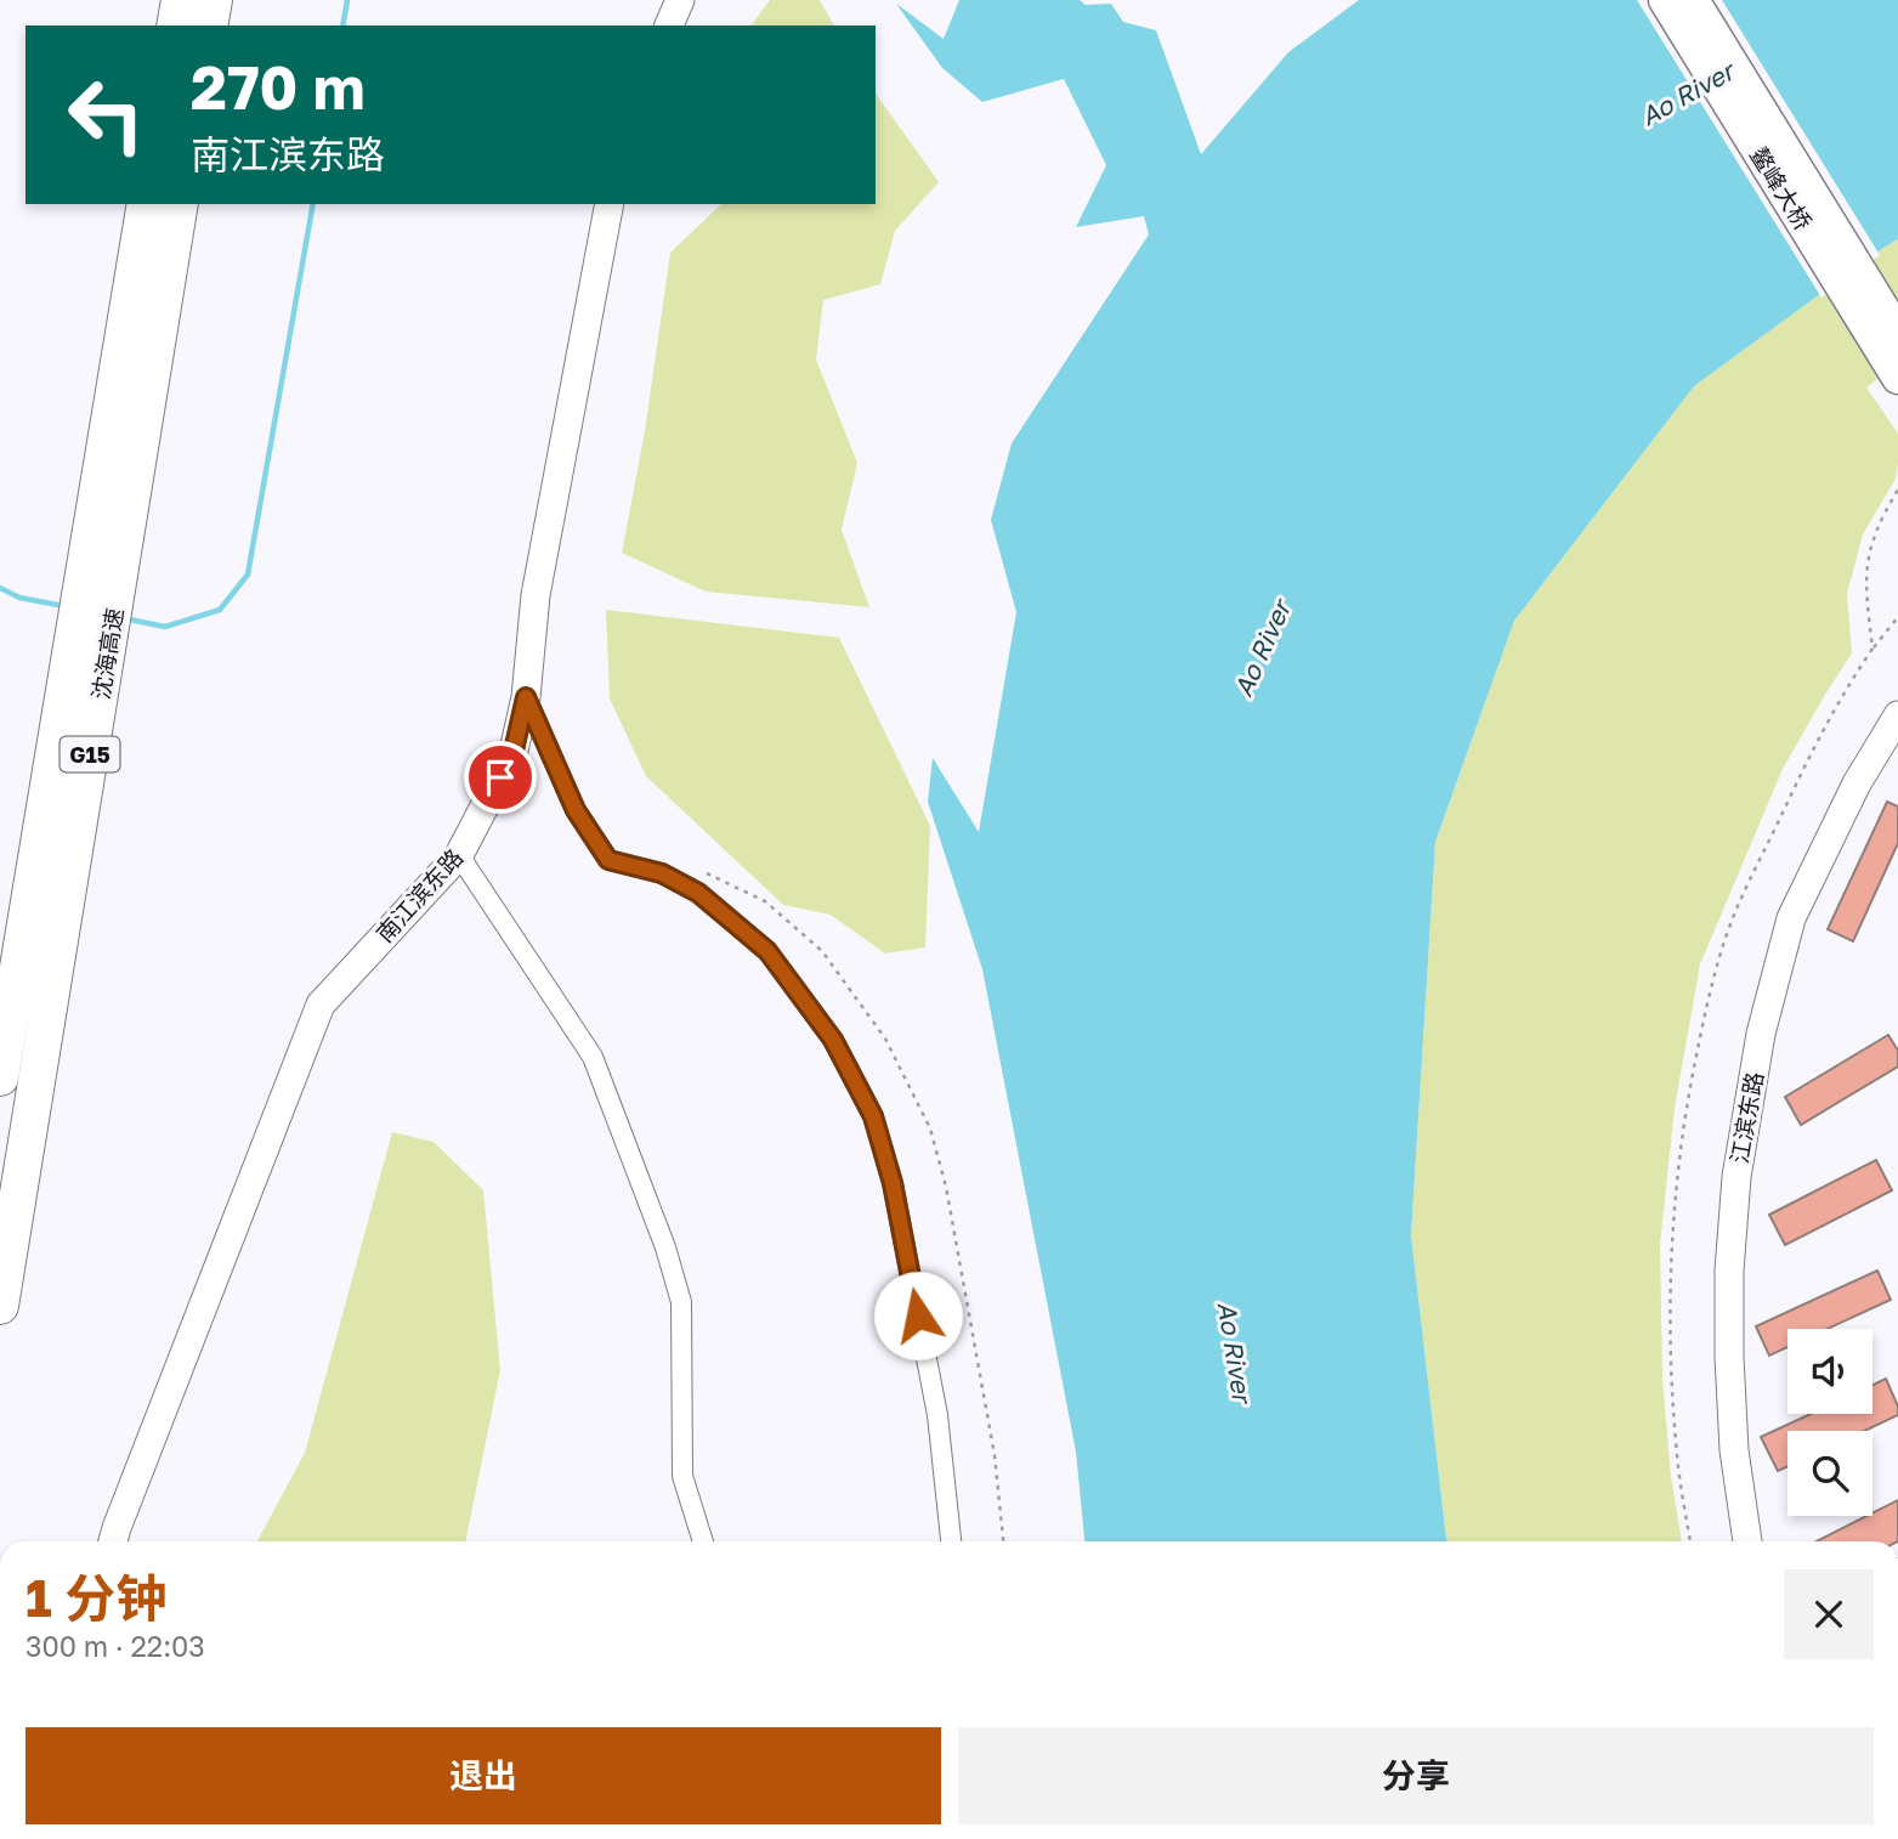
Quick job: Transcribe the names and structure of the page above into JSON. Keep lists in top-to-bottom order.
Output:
{
  "streets": {
    "highway": ["沈海高速", "G15"],
    "main road": ["鳌峰大桥", "南江滨东路", "江滨东路"]
  },
  "water": ["Ao River"],
  "page": {
    "turn": ["270 m", "南江滨东路"],
    "heading": ["1 分钟", "300 m · 22:03"],
    "buttons": ["退出", "分享"]
  }
}
